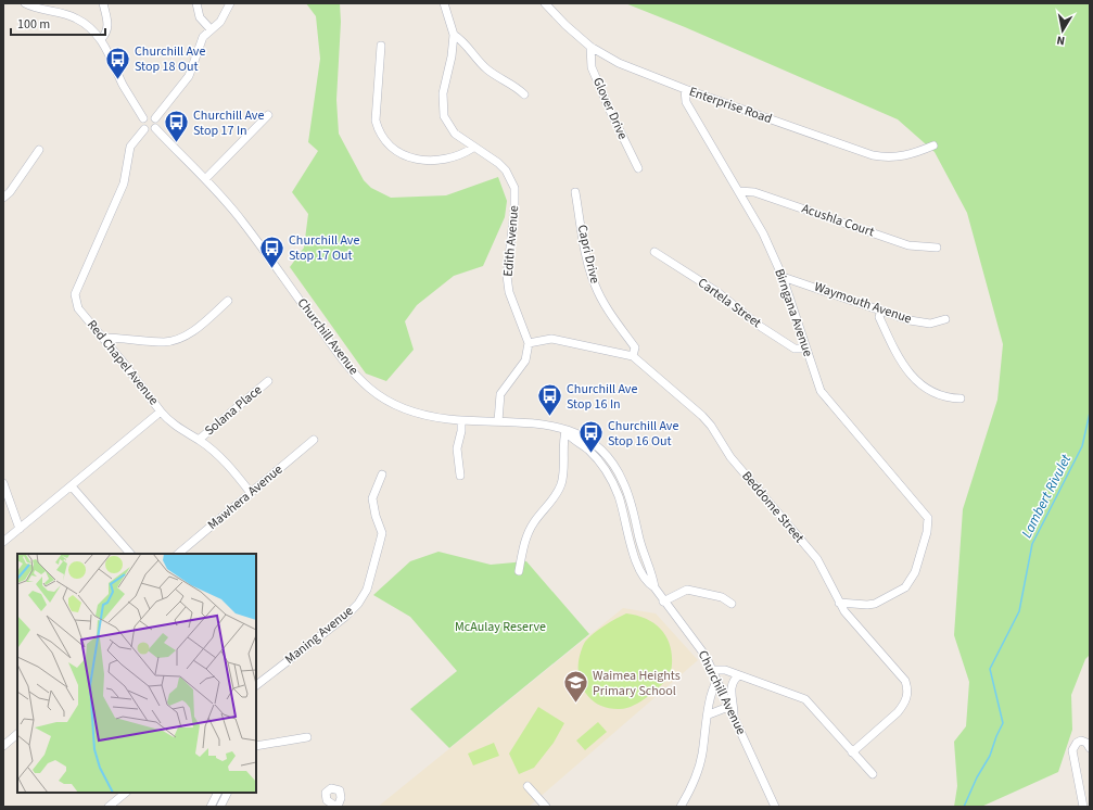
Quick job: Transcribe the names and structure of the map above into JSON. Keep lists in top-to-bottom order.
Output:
{
  "streets": {
    "street": [
      "Enterprise Road",
      "Glover Drive",
      "Acushla Court",
      "Edith Avenue",
      "Capri Drive",
      "Cartela Street",
      "Waymouth Avenue",
      "Birngana Avenue",
      "Churchill Avenue",
      "Red Chapel Avenue",
      "Solana Place",
      "Mawhera Avenue",
      "Beddome Street",
      "Maning Avenue"
    ]
  },
  "crossings": [
    ["Enterprise Road", "Glover Drive"],
    ["Enterprise Road", "Birngana Avenue"],
    ["Acushla Court", "Birngana Avenue"],
    ["Edith Avenue", "Beddome Street"],
    ["Capri Drive", "Beddome Street"],
    ["Cartela Street", "Birngana Avenue"],
    ["Waymouth Avenue", "Birngana Avenue"],
    ["Birngana Avenue", "Beddome Street"],
    ["Churchill Avenue", "Red Chapel Avenue"]
  ],
  "water": ["Lambert Rivulet"],
  "parks": ["McAulay Reserve"],
  "places": {
    "bus stop": [
      "Churchill Ave Stop 18 Out",
      "Churchill Ave Stop 17 In",
      "Churchill Ave Stop 17 Out",
      "Churchill Ave Stop 16 In",
      "Churchill Ave Stop 16 Out"
    ],
    "school or university": ["Waimea Heights Primary School"]
  },
  "scale_bar": "100 m",
  "north": "bottom"
}
